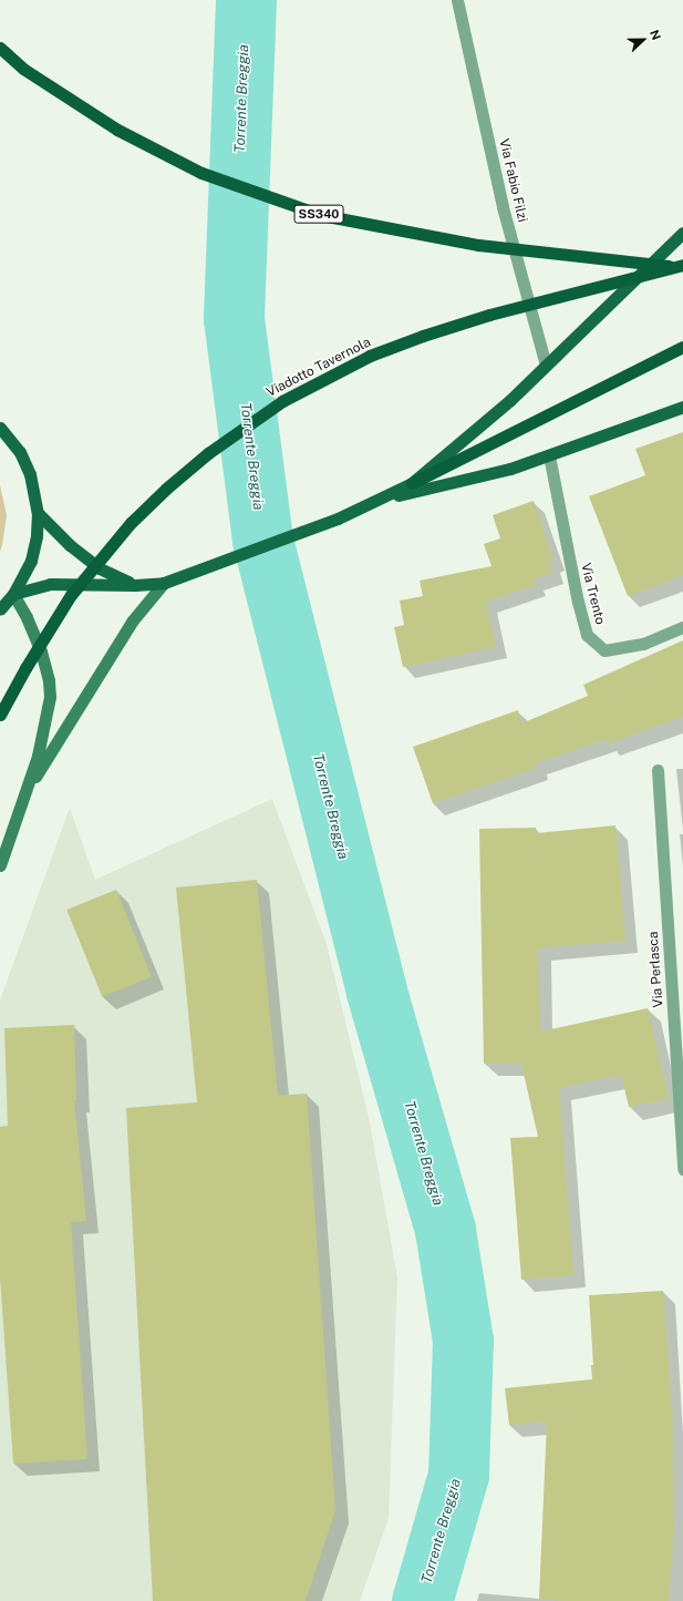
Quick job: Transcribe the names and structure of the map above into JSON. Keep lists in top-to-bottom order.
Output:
{
  "streets": {
    "highway": ["SS340", "Viadotto Tavernola"],
    "street": ["Via Fabio Filzi", "Via Trento", "Via Perlasca"]
  },
  "crossings": [
    ["SS340", "Viadotto Tavernola"]
  ],
  "water": ["Torrente Breggia"],
  "north": "right"
}
